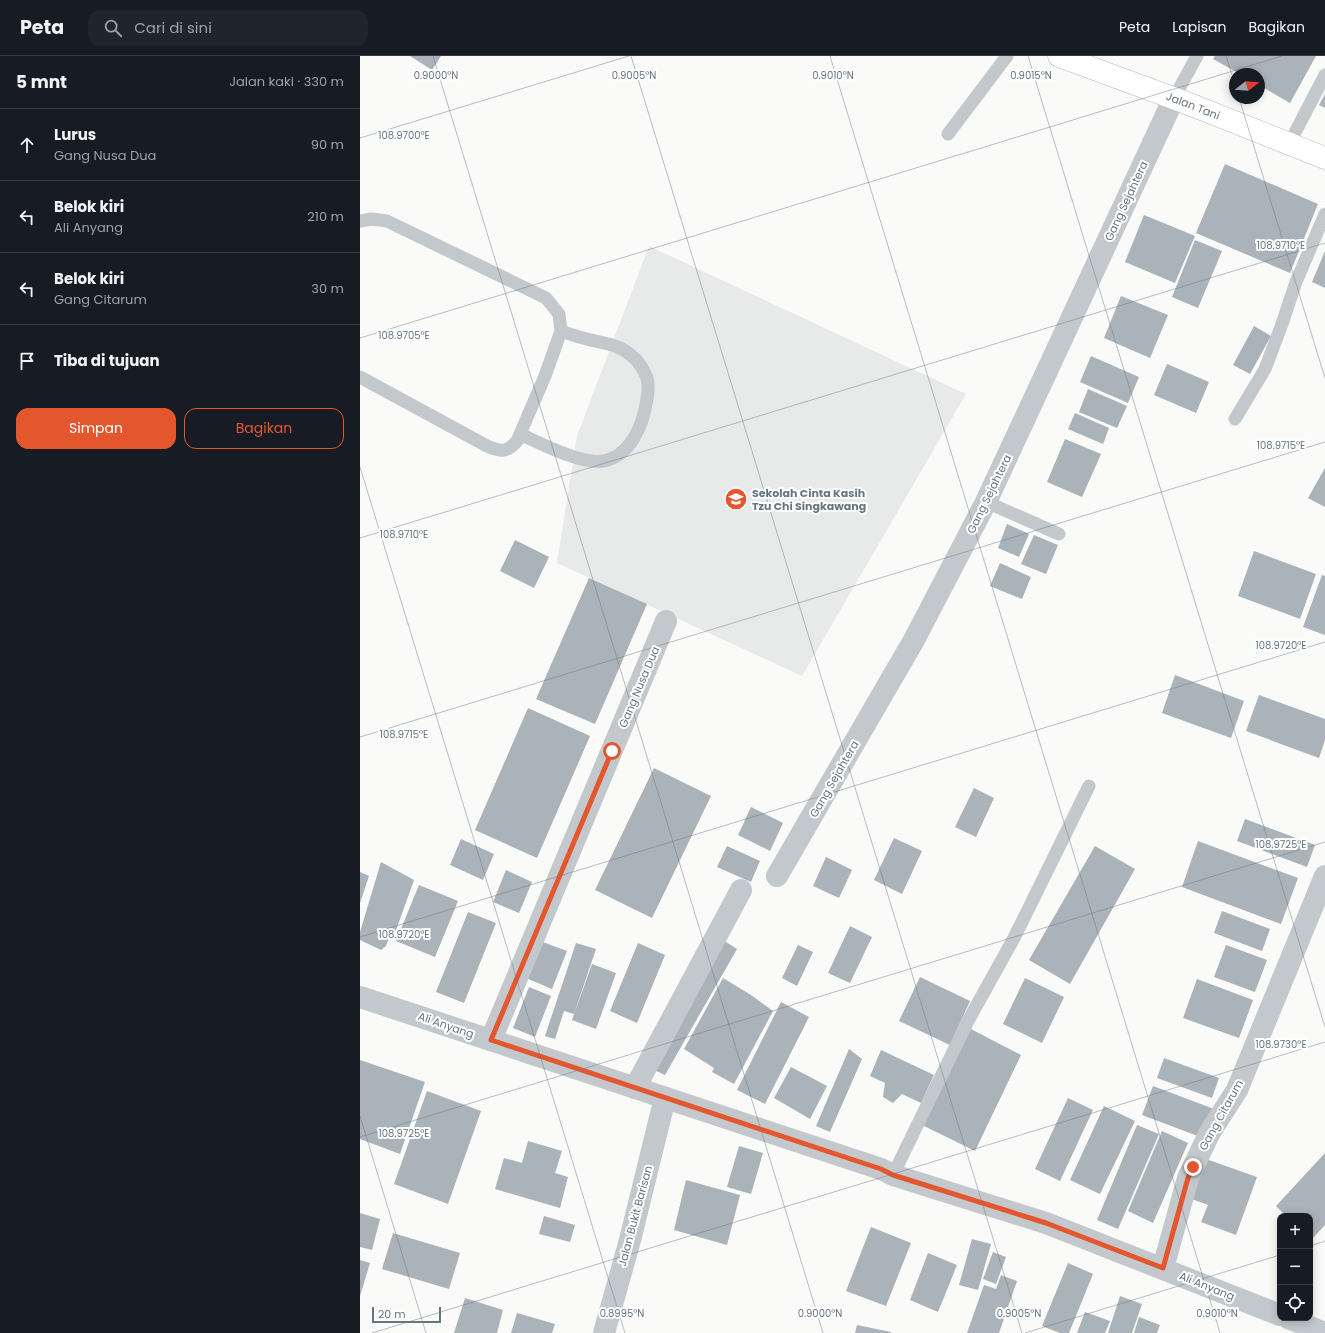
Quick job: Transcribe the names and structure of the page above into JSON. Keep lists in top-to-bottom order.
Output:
{
  "streets": {
    "highway": ["Jalan Tani"],
    "street": [
      "Gang Sejahtera",
      "Gang Nusa Dua",
      "Ali Anyang",
      "Gang Citarum",
      "Jalan Bukit Barisan"
    ]
  },
  "crossings": [
    ["Jalan Tani", "Gang Sejahtera"],
    ["Gang Nusa Dua", "Ali Anyang"],
    ["Ali Anyang", "Gang Citarum"],
    ["Ali Anyang", "Jalan Bukit Barisan"]
  ],
  "places": {
    "school or university": ["Sekolah Cinta Kasih Tzu Chi Singkawang"]
  },
  "scale_bar": "20 m",
  "north": "right",
  "page": {
    "header": "Peta",
    "search": "Cari di sini",
    "nav": ["Peta", "Lapisan", "Bagikan"],
    "heading": ["5 mnt", "Jalan kaki · 330 m"],
    "list": [
      ["Lurus", "Gang Nusa Dua", "90 m"],
      ["Belok kiri", "Ali Anyang", "210 m"],
      ["Belok kiri", "Gang Citarum", "30 m"],
      "Tiba di tujuan"
    ],
    "buttons": ["Simpan", "Bagikan"],
    "map_buttons": ["+", "−"],
    "scale": "20 m"
  },
  "coordinates": [
    "0.9000°N",
    "0.9005°N",
    "0.9010°N",
    "0.9015°N",
    "108.9700°E",
    "108.9710°E",
    "108.9705°E",
    "108.9715°E",
    "108.9720°E",
    "108.9725°E",
    "108.9730°E",
    "0.8995°N"
  ]
}
